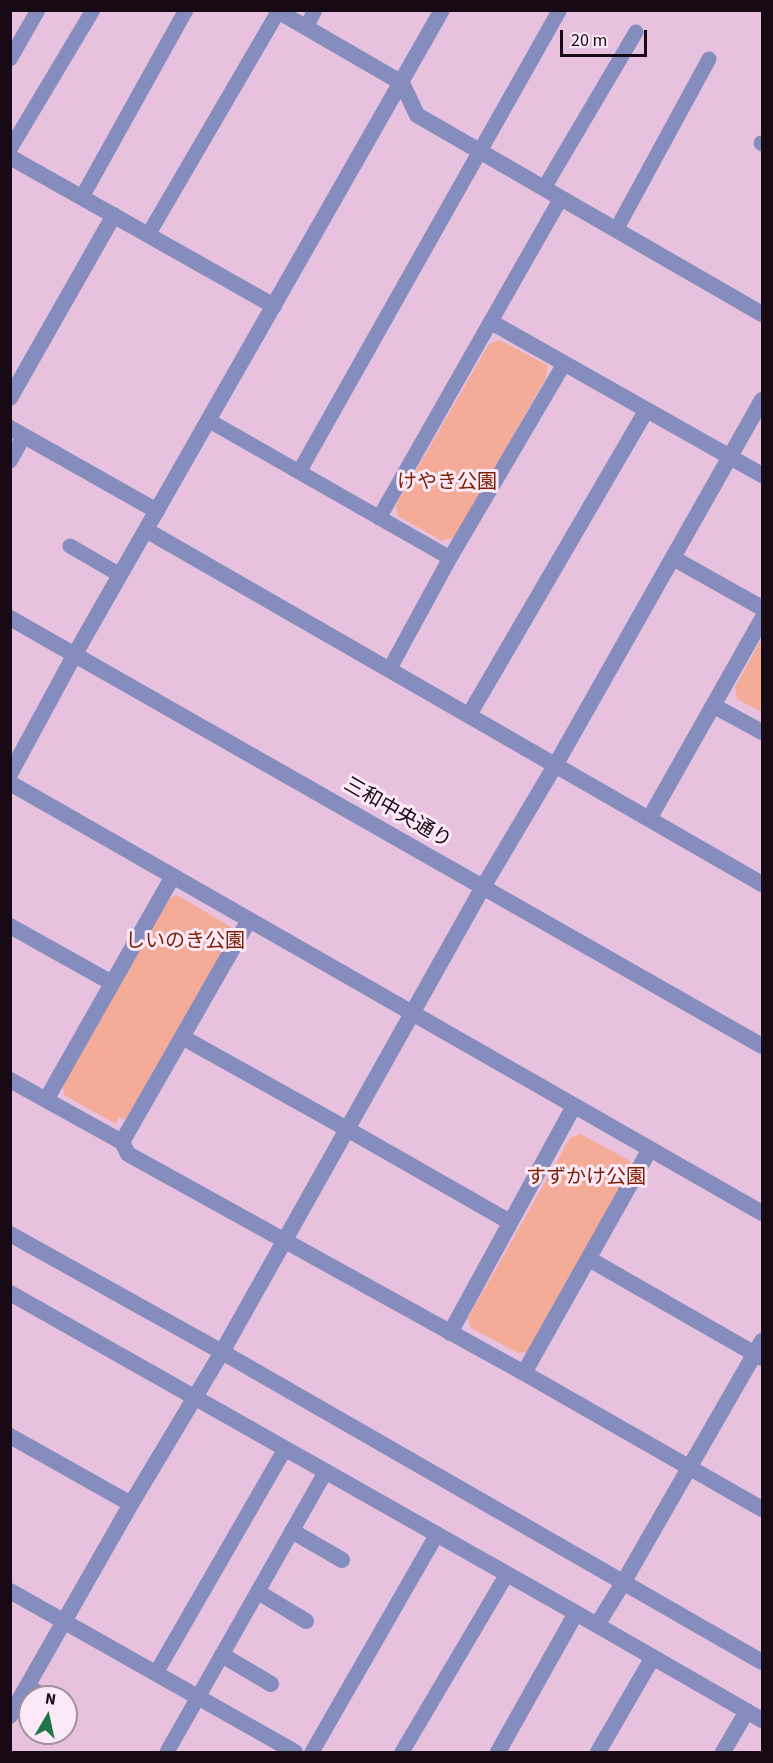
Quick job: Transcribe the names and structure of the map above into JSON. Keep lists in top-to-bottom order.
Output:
{
  "streets": {
    "street": ["三和中央通り"]
  },
  "parks": ["けやき公園", "しいのき公園", "すずかけ公園"],
  "scale_bar": "20 m",
  "north": "top"
}
